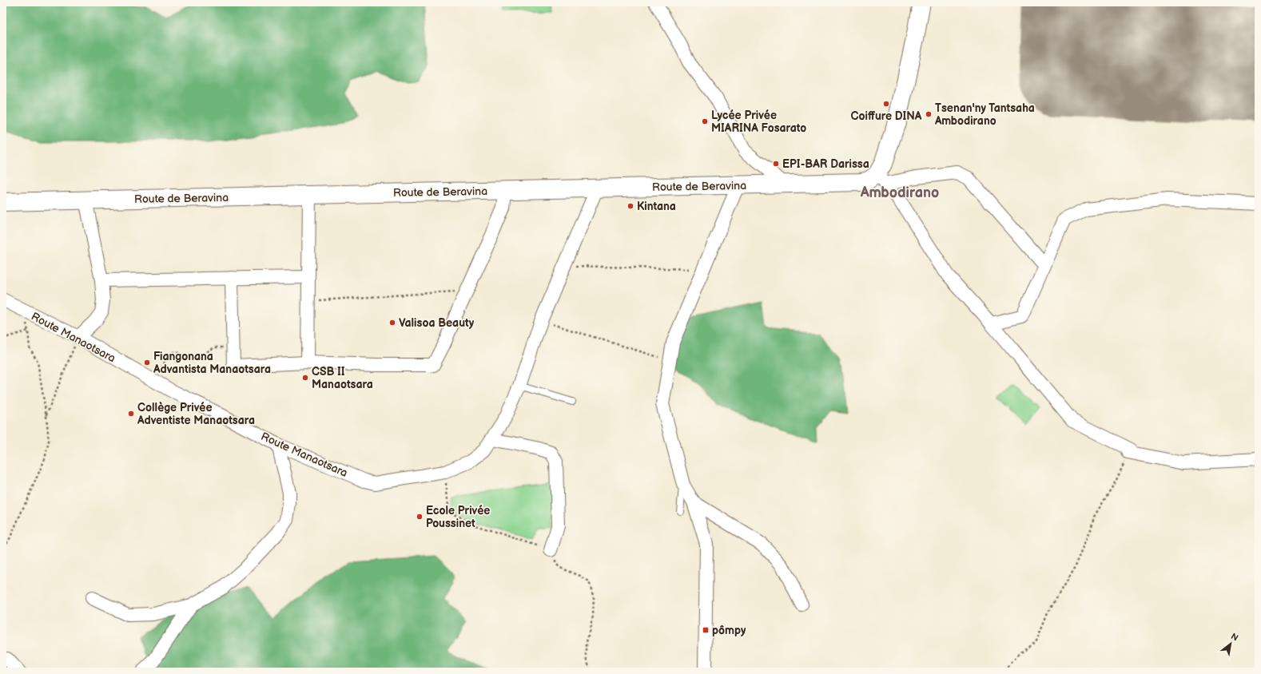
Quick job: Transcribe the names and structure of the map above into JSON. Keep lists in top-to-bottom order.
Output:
{
  "streets": {
    "street": ["Route de Beravina", "Route Manaotsara"]
  },
  "crossings": [
    ["Route de Beravina", "Route Manaotsara"]
  ],
  "districts": ["Ambodirano"],
  "places": {
    "other": [
      "Coiffure DINA",
      "Tsenan'ny Tantsaha Ambodirano",
      "Lycée Privée MIARINA Fosarato",
      "EPI-BAR Darissa",
      "Kintana",
      "Valisoa Beauty",
      "Fiangonana Advantista Manaotsara",
      "CSB II Manaotsara",
      "Collège Privée Adventiste Manaotsara",
      "Ecole Privée Poussinet"
    ],
    "transit": ["pômpy"]
  },
  "north": "top right"
}
